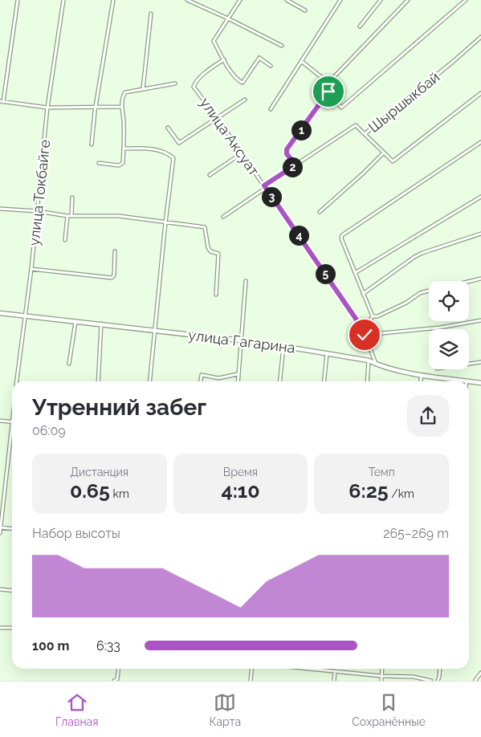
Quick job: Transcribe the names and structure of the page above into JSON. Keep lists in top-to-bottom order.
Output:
{
  "streets": {
    "main road": ["улица Гагарина"],
    "street": ["Шыршыкбай", "улица Аксуат", "улица Токбайге"]
  },
  "crossings": [
    ["Шыршыкбай", "улица Аксуат"],
    ["улица Аксуат", "улица Гагарина"],
    ["улица Токбайге", "улица Гагарина"]
  ],
  "page": {
    "pins": [
      "1",
      "2",
      "3",
      "4",
      "5"
    ],
    "heading": ["Утренний забег", "06:09"],
    "stats": [
      ["Дистанция", "0.65 km"],
      ["Время", "4:10"],
      ["Темп", "6:25 /km"]
    ],
    "chart": ["Набор высоты", "265–269 m"],
    "list": [
      {
        "name": "100 m",
        "note": "6:33"
      }
    ],
    "tabs": ["Главная", "Карта", "Сохранённые"]
  }
}
